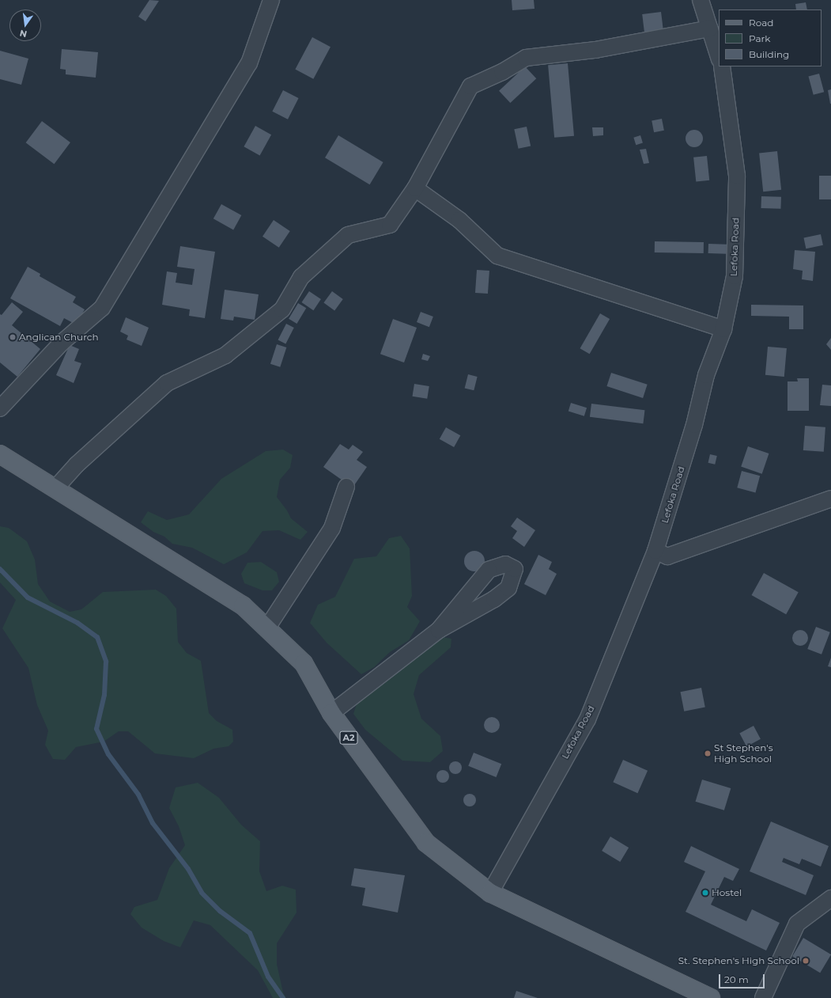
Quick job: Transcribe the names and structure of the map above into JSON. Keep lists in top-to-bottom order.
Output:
{
  "streets": {
    "main road": ["A2"],
    "street": ["Lefoka Road"]
  },
  "crossings": [
    ["Lefoka Road", "A2"]
  ],
  "places": [
    "Anglican Church",
    "St Stephen's High School",
    "Hostel",
    "St. Stephen's High School"
  ],
  "legend": ["Road", "Park", "Building"],
  "scale_bar": "20 m",
  "north": "bottom"
}
